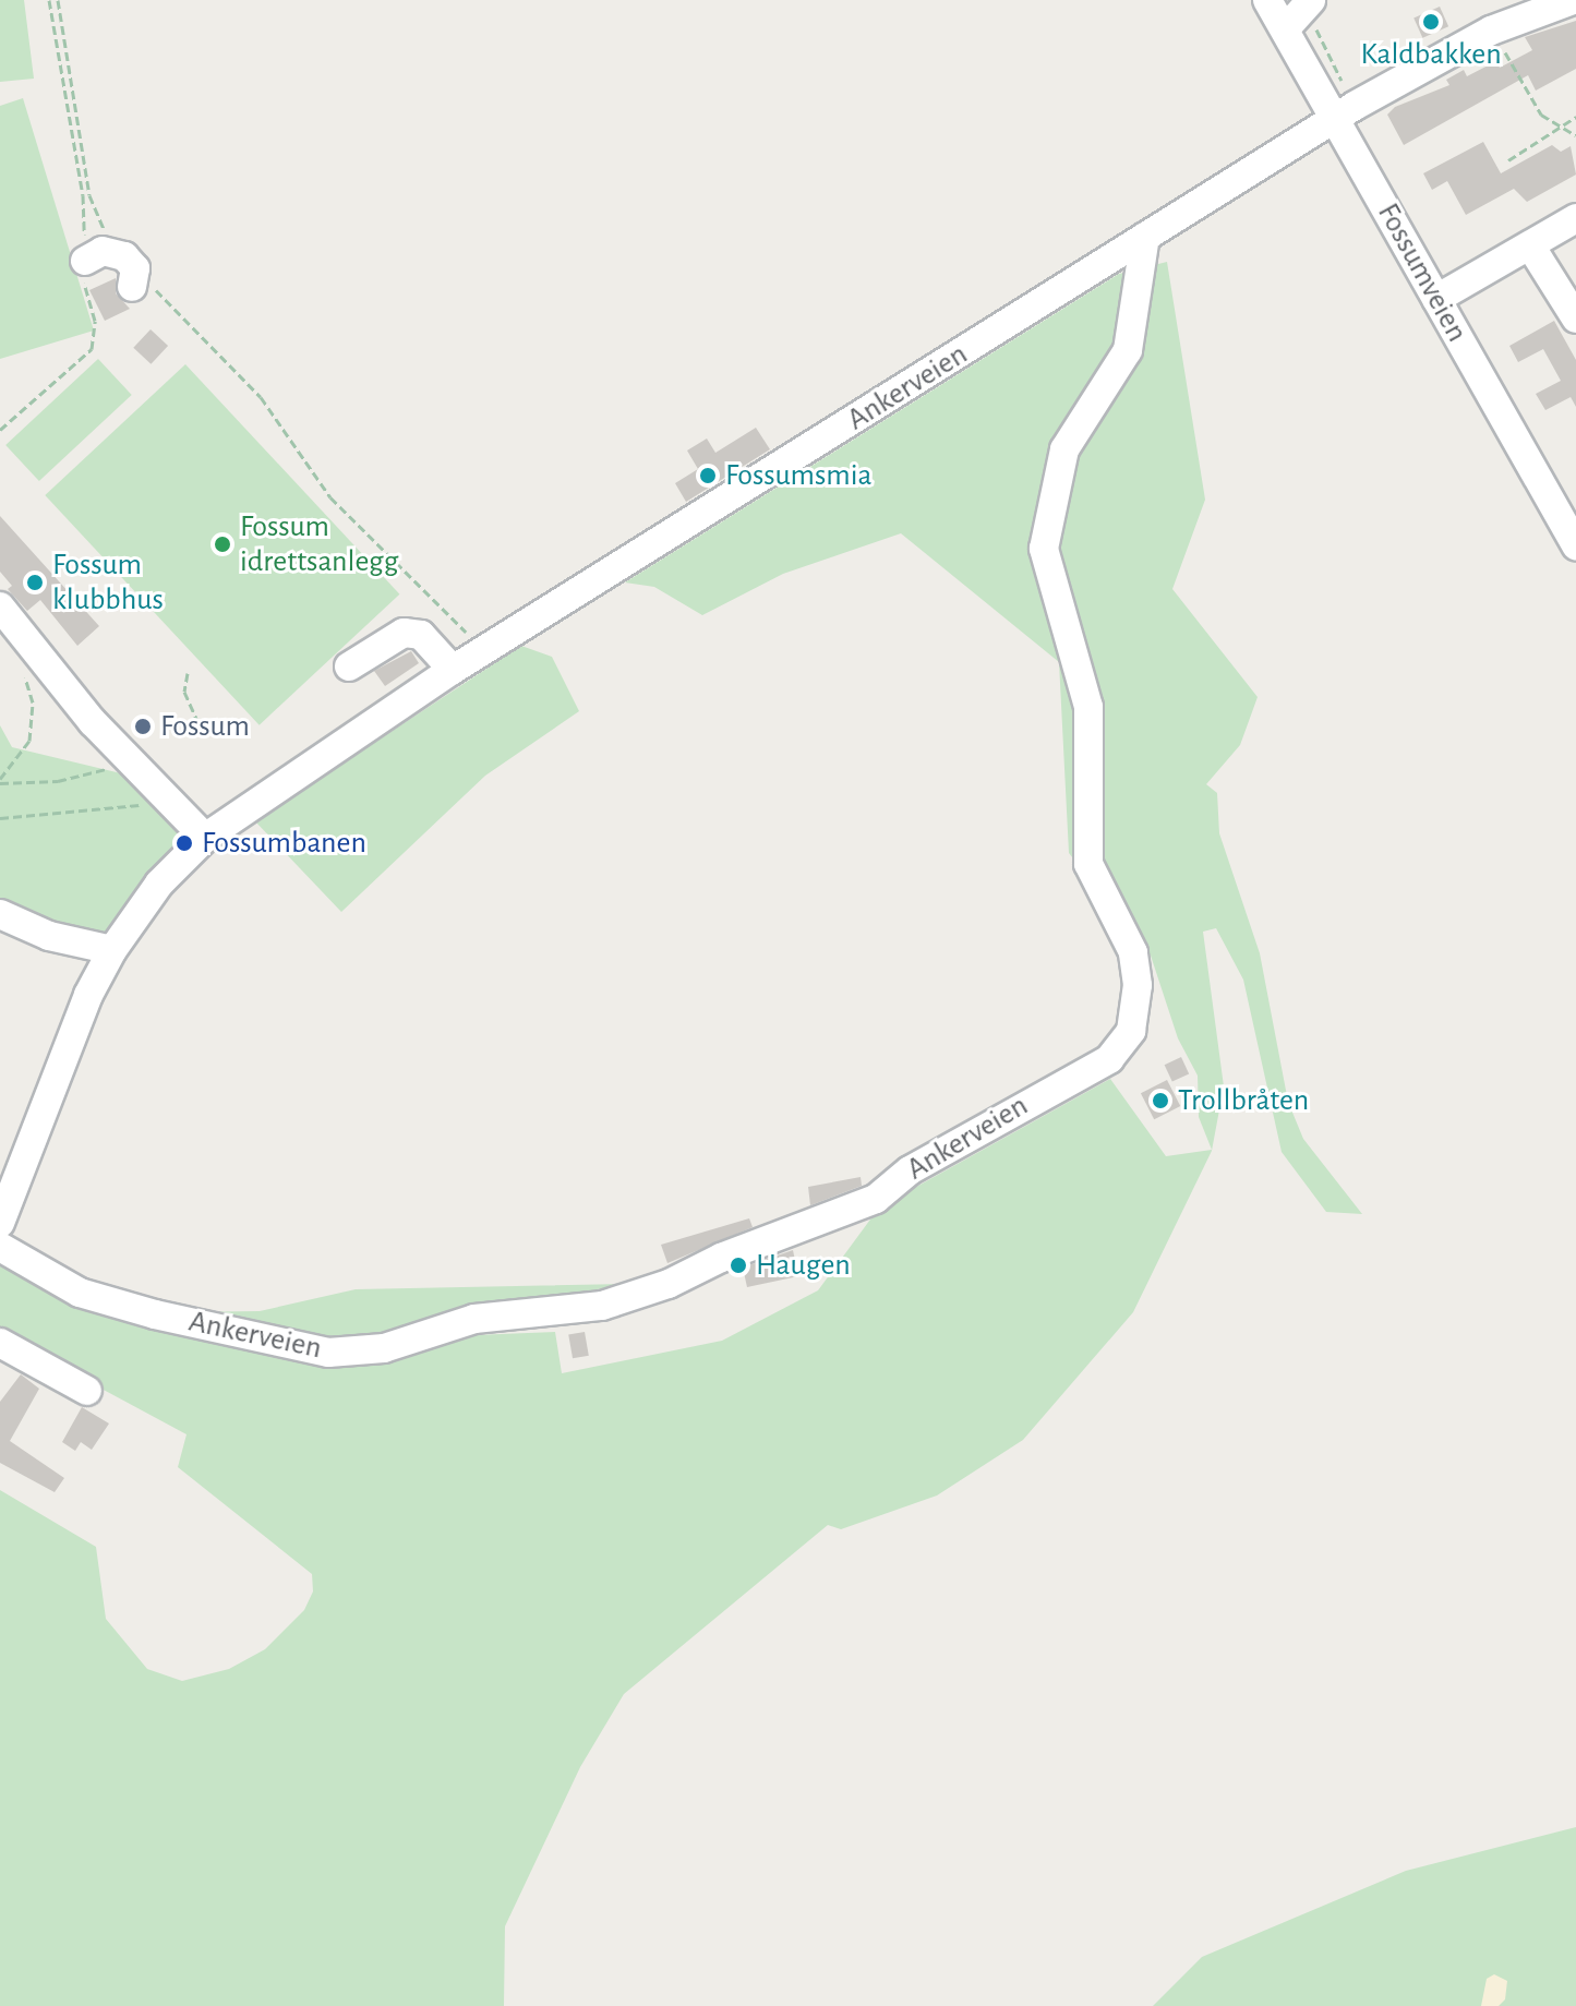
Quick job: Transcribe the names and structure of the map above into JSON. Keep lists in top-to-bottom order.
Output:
{
  "streets": {
    "street": ["Fossumveien", "Ankerveien"]
  },
  "crossings": [
    ["Fossumveien", "Ankerveien"]
  ],
  "places": [
    "Kaldbakken",
    "Fossumsmia",
    "Fossum idrettsanlegg",
    "Fossum klubbhus",
    "Fossum",
    "Fossumbanen",
    "Trollbråten",
    "Haugen"
  ]
}
